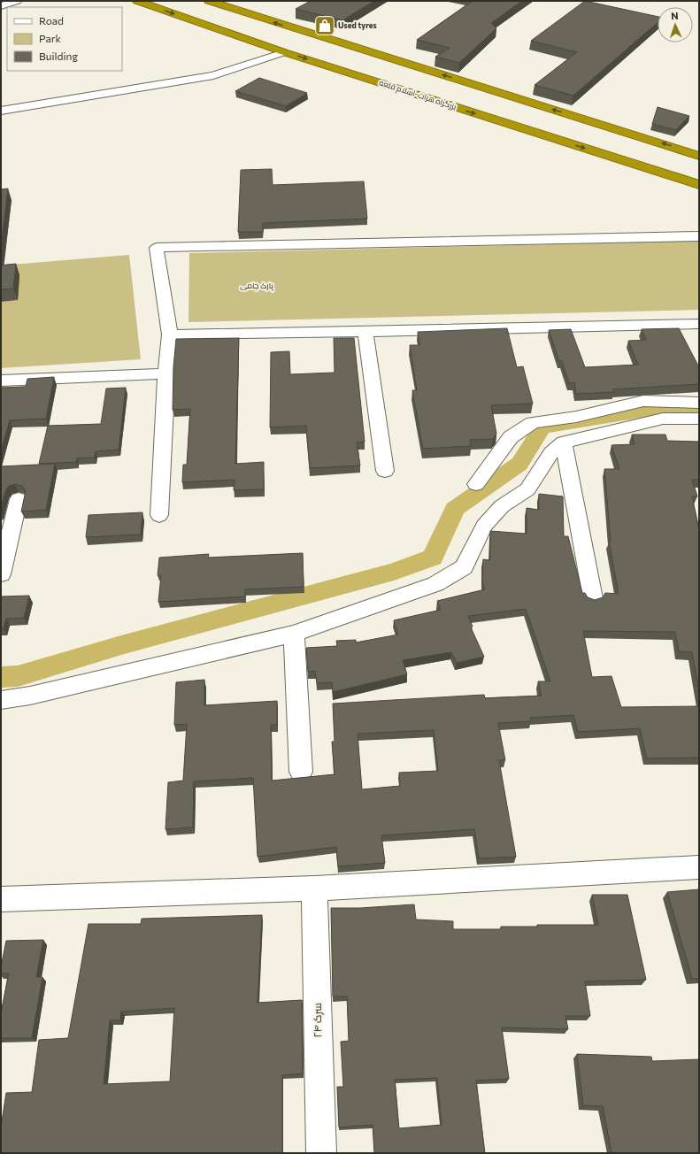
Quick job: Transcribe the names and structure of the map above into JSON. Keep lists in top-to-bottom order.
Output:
{
  "streets": {
    "highway": ["بزرگراه هرات-اسلام قلعه"],
    "street": ["سرک ۲۴"]
  },
  "parks": ["پارک جامی"],
  "places": {
    "shop": ["Used tyres"]
  },
  "legend": ["Road", "Park", "Building"],
  "north": "top"
}
